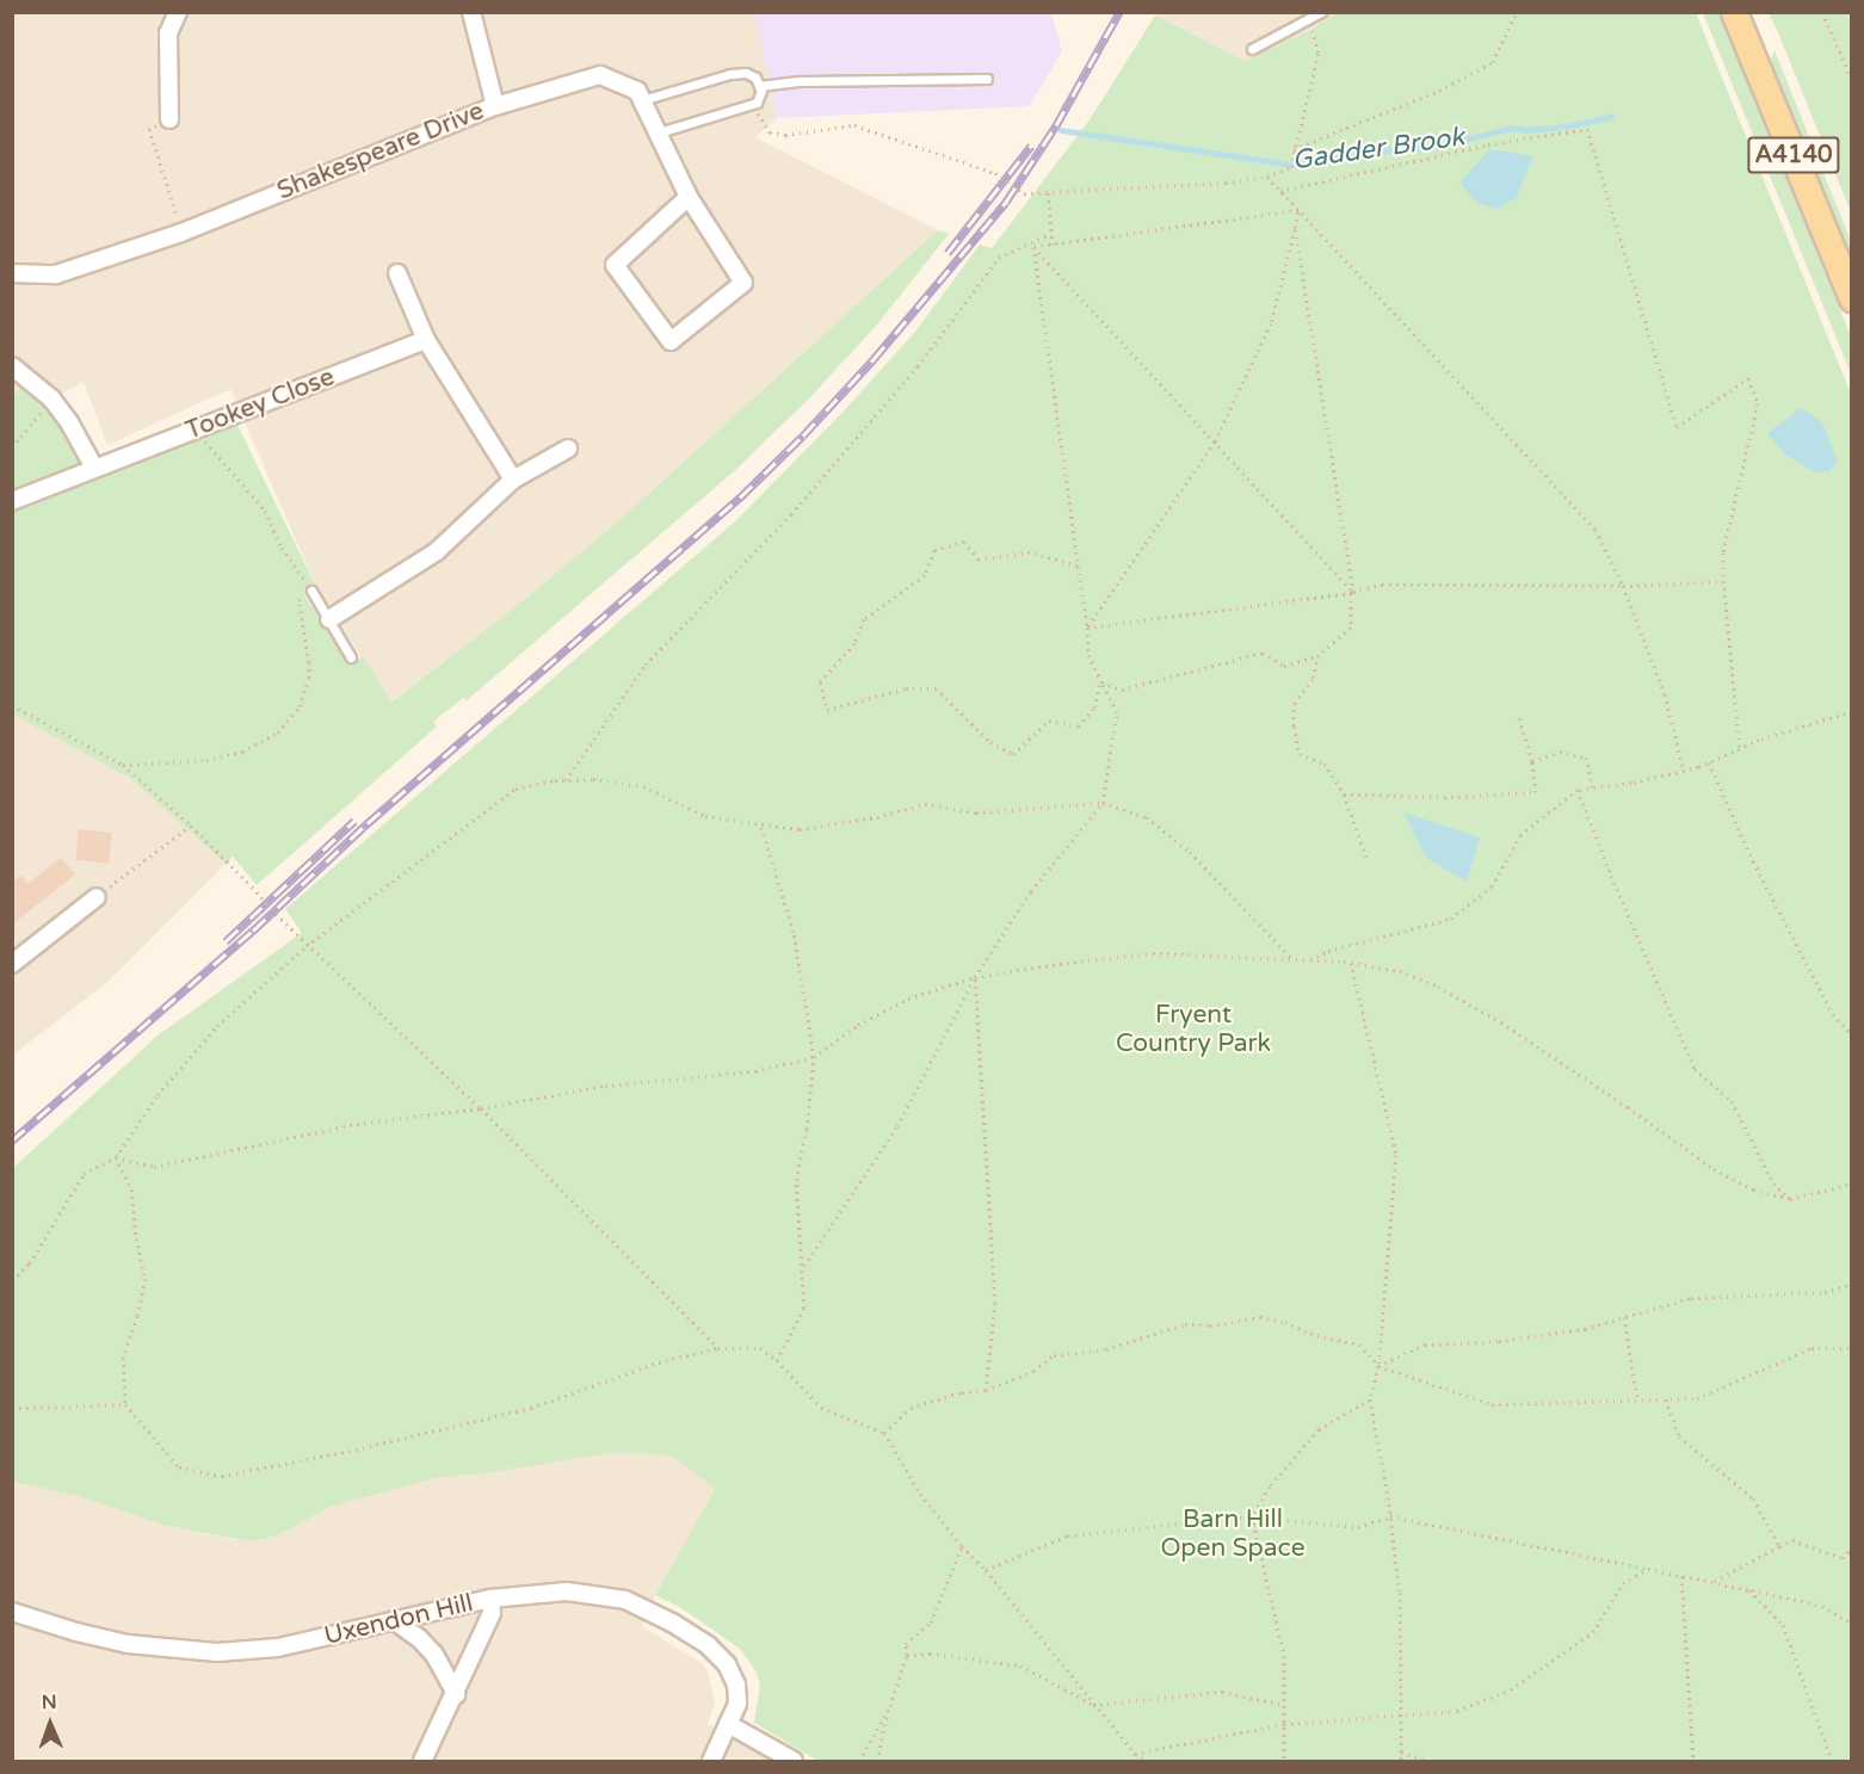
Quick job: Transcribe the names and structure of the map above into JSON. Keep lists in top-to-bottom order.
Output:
{
  "streets": {
    "main road": ["A4140"],
    "street": ["Shakespeare Drive", "Tookey Close", "Uxendon Hill"]
  },
  "water": ["Gadder Brook"],
  "parks": ["Fryent Country Park", "Barn Hill Open Space"],
  "north": "top"
}
